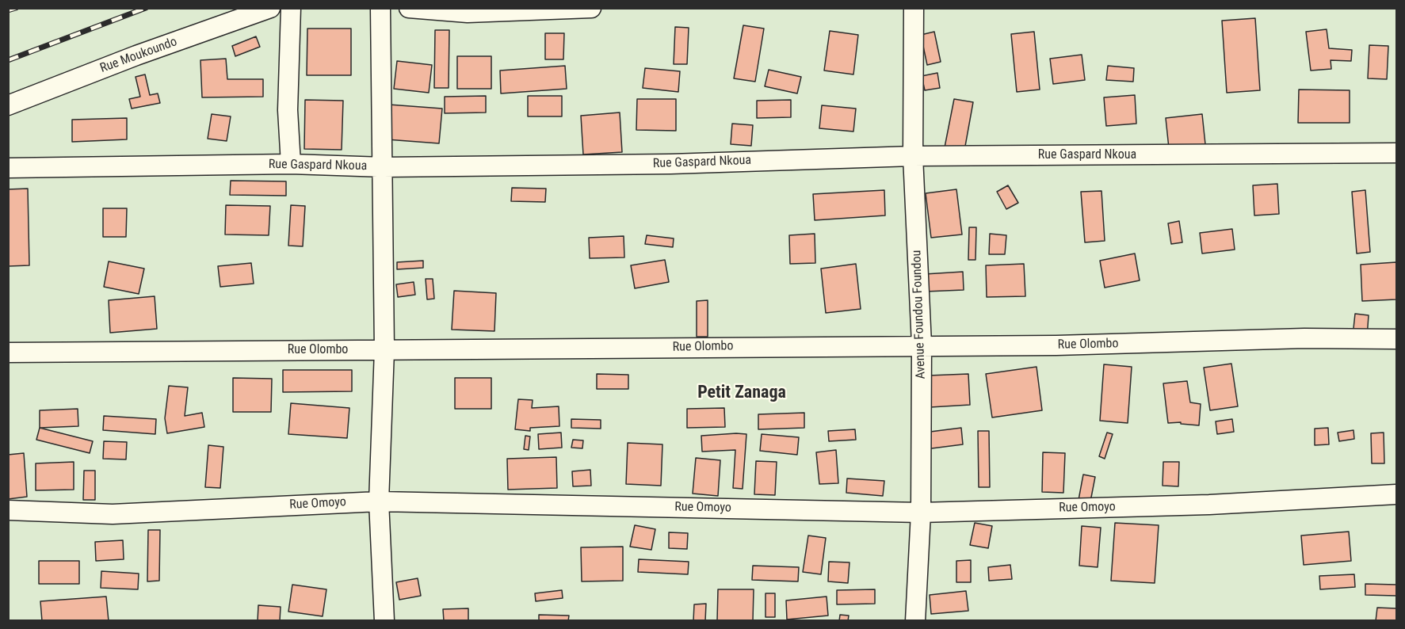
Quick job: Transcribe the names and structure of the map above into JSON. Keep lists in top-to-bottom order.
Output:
{
  "streets": {
    "street": [
      "Rue Moukoundo",
      "Rue Gaspard Nkoua",
      "Avenue Foundou Foundou",
      "Rue Olombo",
      "Rue Omoyo"
    ]
  },
  "crossings": [
    ["Rue Gaspard Nkoua", "Avenue Foundou Foundou"],
    ["Avenue Foundou Foundou", "Rue Olombo"],
    ["Avenue Foundou Foundou", "Rue Omoyo"]
  ],
  "districts": ["Petit Zanaga"]
}
